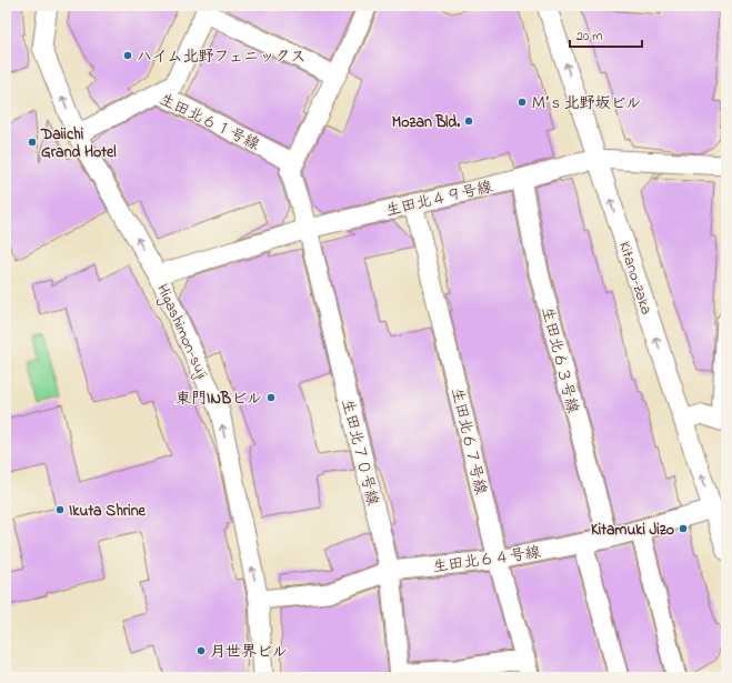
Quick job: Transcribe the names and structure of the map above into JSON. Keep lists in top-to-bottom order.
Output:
{
  "streets": {
    "street": [
      "生田北６１号線",
      "生田北４９号線",
      "Kitano-zaka",
      "Higashimon-suji",
      "生田北６３号線",
      "生田北６７号線",
      "生田北７０号線",
      "生田北６４号線"
    ]
  },
  "crossings": [
    ["生田北６１号線", "Higashimon-suji"],
    ["生田北６１号線", "生田北７０号線"],
    ["生田北４９号線", "Kitano-zaka"],
    ["生田北４９号線", "Higashimon-suji"],
    ["生田北４９号線", "生田北６３号線"],
    ["生田北４９号線", "生田北６７号線"],
    ["生田北４９号線", "生田北７０号線"],
    ["Kitano-zaka", "生田北６４号線"],
    ["Higashimon-suji", "生田北６４号線"],
    ["生田北６３号線", "生田北６４号線"],
    ["生田北６７号線", "生田北６４号線"],
    ["生田北７０号線", "生田北６４号線"]
  ],
  "one_way": ["Kitano-zaka", "Higashimon-suji"],
  "places": [
    "ハイム北野フェニックス",
    "Ｍ’ｓ北野坂ビル",
    "Mozan Bld.",
    "Daiichi Grand Hotel",
    "東門INBビル",
    "Ikuta Shrine",
    "Kitamuki Jizo",
    "月世界ビル"
  ],
  "scale_bar": "20 m"
}
